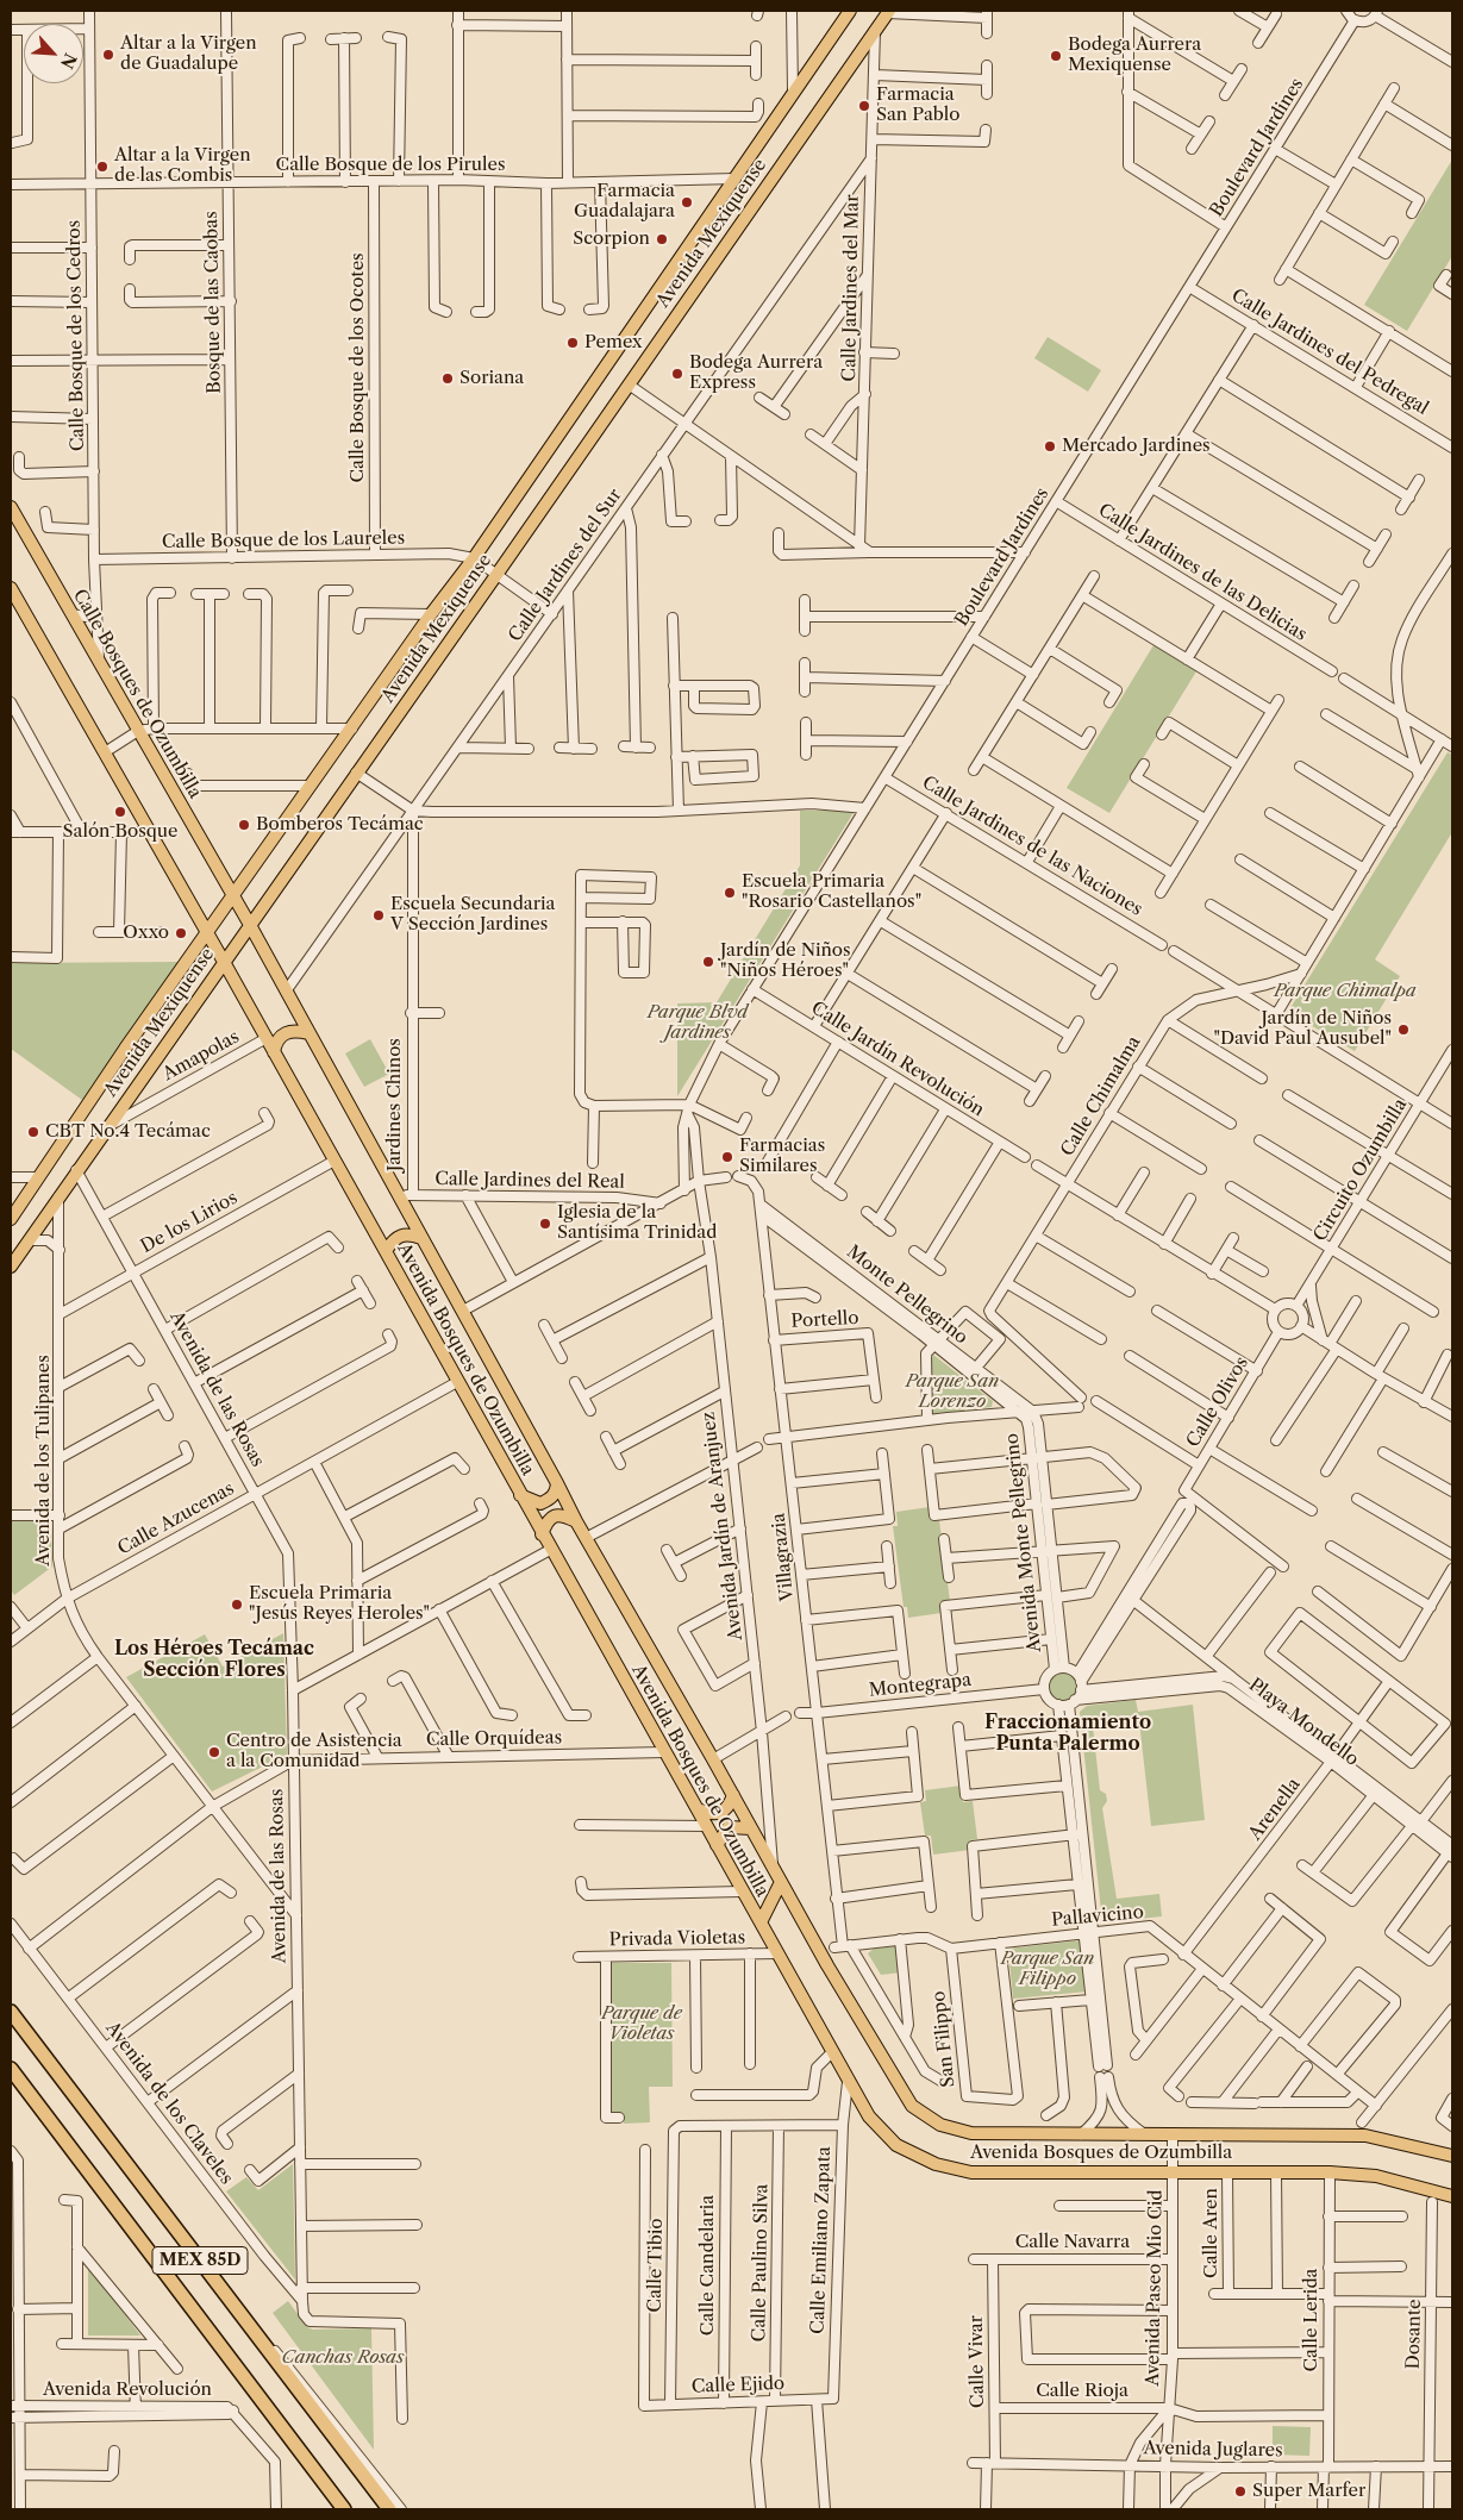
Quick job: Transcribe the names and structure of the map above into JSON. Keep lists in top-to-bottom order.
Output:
{
  "streets": {
    "highway": ["MEX 85D"],
    "main road": ["Avenida Mexiquense", "Calle Bosques de Ozumbilla", "Avenida Bosques de Ozumbilla"],
    "street": [
      "Boulevard Jardines",
      "Calle Bosque de los Pirules",
      "Calle Jardines del Mar",
      "Bosque de las Caobas",
      "Calle Bosque de los Cedros",
      "Calle Jardines del Pedregal",
      "Calle Bosque de los Ocotes",
      "Calle Bosque de los Laureles",
      "Calle Jardines del Sur",
      "Calle Jardines de las Delicias",
      "Calle Jardines de las Naciones",
      "Amapolas",
      "Calle Jardín Revolución",
      "Calle Chimalma",
      "Jardines Chinos",
      "Circuito Ozumbilla",
      "Calle Jardines del Real",
      "De los Lirios",
      "Monte Pellegrino",
      "Portello",
      "Avenida de las Rosas",
      "Calle Olivos",
      "Avenida de los Tulipanes",
      "Calle Azucenas",
      "Avenida Jardín de Aranjuez",
      "Avenida Monte Pellegrino",
      "Villagrazia",
      "Montegrapa",
      "Playa Mondello",
      "Calle Orquídeas",
      "Arenella",
      "Pallavicino",
      "Privada Violetas",
      "San Filippo",
      "Avenida de los Claveles",
      "Calle Aren",
      "Calle Emiliano Zapata",
      "Calle Navarra",
      "Calle Paulino Silva",
      "Calle Tibio",
      "Calle Candelaria",
      "Avenida Paseo Mio Cid",
      "Calle Lerida",
      "Dosante",
      "Calle Vivar",
      "Calle Ejido",
      "Avenida Revolución",
      "Calle Rioja",
      "Avenida Juglares"
    ]
  },
  "crossings": [
    ["Boulevard Jardines", "Calle Jardines del Pedregal"],
    ["Boulevard Jardines", "Calle Jardines de las Delicias"],
    ["Boulevard Jardines", "Calle Jardines de las Naciones"],
    ["Boulevard Jardines", "Calle Jardín Revolución"],
    ["Boulevard Jardines", "Avenida Jardín de Aranjuez"],
    ["Calle Bosque de los Pirules", "Avenida Mexiquense"],
    ["Calle Bosque de los Pirules", "Bosque de las Caobas"],
    ["Calle Bosque de los Pirules", "Calle Bosque de los Cedros"],
    ["Calle Bosque de los Pirules", "Calle Bosque de los Ocotes"],
    ["Avenida Mexiquense", "Calle Jardines del Mar"],
    ["Avenida Mexiquense", "Calle Bosque de los Laureles"],
    ["Avenida Mexiquense", "Calle Bosques de Ozumbilla"],
    ["Avenida Mexiquense", "Amapolas"],
    ["Avenida Mexiquense", "Avenida Bosques de Ozumbilla"],
    ["Avenida Mexiquense", "Avenida de las Rosas"],
    ["Avenida Mexiquense", "Avenida de los Tulipanes"],
    ["Calle Jardines del Mar", "Calle Jardines del Sur"],
    ["Bosque de las Caobas", "Calle Bosque de los Laureles"],
    ["Calle Bosque de los Cedros", "Calle Bosque de los Laureles"],
    ["Calle Bosque de los Cedros", "Calle Bosques de Ozumbilla"],
    ["Calle Bosque de los Ocotes", "Calle Bosque de los Laureles"],
    ["Calle Jardines del Sur", "Jardines Chinos"],
    ["Calle Jardines del Sur", "Avenida Bosques de Ozumbilla"],
    ["Calle Bosques de Ozumbilla", "Avenida Bosques de Ozumbilla"],
    ["Amapolas", "Avenida Bosques de Ozumbilla"],
    ["Jardines Chinos", "Calle Jardines del Real"],
    ["Circuito Ozumbilla", "Calle Olivos"],
    ["Calle Jardines del Real", "Avenida Bosques de Ozumbilla"],
    ["De los Lirios", "Avenida Bosques de Ozumbilla"],
    ["De los Lirios", "Avenida de las Rosas"],
    ["De los Lirios", "Avenida de los Tulipanes"],
    ["Monte Pellegrino", "Avenida Monte Pellegrino"],
    ["Monte Pellegrino", "Villagrazia"],
    ["Portello", "Villagrazia"],
    ["Avenida Bosques de Ozumbilla", "Calle Azucenas"],
    ["Avenida Bosques de Ozumbilla", "Avenida Jardín de Aranjuez"],
    ["Avenida Bosques de Ozumbilla", "Calle Orquídeas"],
    ["Avenida Bosques de Ozumbilla", "Privada Violetas"],
    ["Avenida Bosques de Ozumbilla", "Calle Aren"],
    ["Avenida Bosques de Ozumbilla", "Calle Emiliano Zapata"],
    ["Avenida Bosques de Ozumbilla", "Avenida Paseo Mio Cid"],
    ["Avenida Bosques de Ozumbilla", "Calle Lerida"],
    ["Avenida de las Rosas", "Avenida de los Tulipanes"],
    ["Avenida de las Rosas", "Calle Azucenas"],
    ["Avenida de las Rosas", "Calle Orquídeas"],
    ["Avenida de las Rosas", "Avenida de los Claveles"],
    ["Avenida de los Tulipanes", "Calle Azucenas"],
    ["Avenida de los Tulipanes", "Calle Orquídeas"],
    ["Avenida Monte Pellegrino", "Montegrapa"],
    ["Avenida Monte Pellegrino", "Playa Mondello"],
    ["Villagrazia", "Montegrapa"],
    ["Montegrapa", "Playa Mondello"],
    ["Playa Mondello", "Arenella"],
    ["Calle Orquídeas", "Avenida de los Claveles"],
    ["Arenella", "Pallavicino"],
    ["Pallavicino", "San Filippo"],
    ["Calle Emiliano Zapata", "Calle Ejido"],
    ["Calle Navarra", "Avenida Paseo Mio Cid"],
    ["Calle Navarra", "Calle Vivar"],
    ["Calle Paulino Silva", "Calle Ejido"],
    ["Calle Tibio", "Calle Candelaria"],
    ["Calle Tibio", "Calle Ejido"],
    ["Calle Candelaria", "Calle Ejido"],
    ["Avenida Paseo Mio Cid", "Calle Rioja"],
    ["Avenida Paseo Mio Cid", "Avenida Juglares"],
    ["Calle Lerida", "Calle Rioja"],
    ["Calle Lerida", "Avenida Juglares"],
    ["Dosante", "Avenida Juglares"],
    ["Calle Vivar", "Calle Rioja"],
    ["Calle Vivar", "Avenida Juglares"]
  ],
  "districts": ["Los Héroes Tecámac Sección Flores", "Fraccionamiento Punta Palermo"],
  "parks": [
    "Parque Chimalpa",
    "Parque Blvd Jardines",
    "Parque San Lorenzo",
    "Parque San Filippo",
    "Parque de Violetas",
    "Canchas Rosas"
  ],
  "places": [
    "Altar a la Virgen de Guadalupe",
    "Bodega Aurrera Mexiquense",
    "Farmacia San Pablo",
    "Altar a la Virgen de las Combis",
    "Farmacia Guadalajara",
    "Scorpion",
    "Pemex",
    "Bodega Aurrera Express",
    "Soriana",
    "Mercado Jardines",
    "Salón Bosque",
    "Bomberos Tecámac",
    "Escuela Primaria \"Rosario Castellanos\"",
    "Escuela Secundaria V Sección Jardines",
    "Oxxo",
    "Jardín de Niños \"Niños Héroes\"",
    "Jardín de Niños \"David Paul Ausubel\"",
    "CBT No.4 Tecámac",
    "Farmacias Similares",
    "Iglesia de la Santísima Trinidad",
    "Escuela Primaria \"Jesús Reyes Heroles\"",
    "Centro de Asistencia a la Comunidad",
    "Super Marfer"
  ],
  "north": "bottom right"
}
